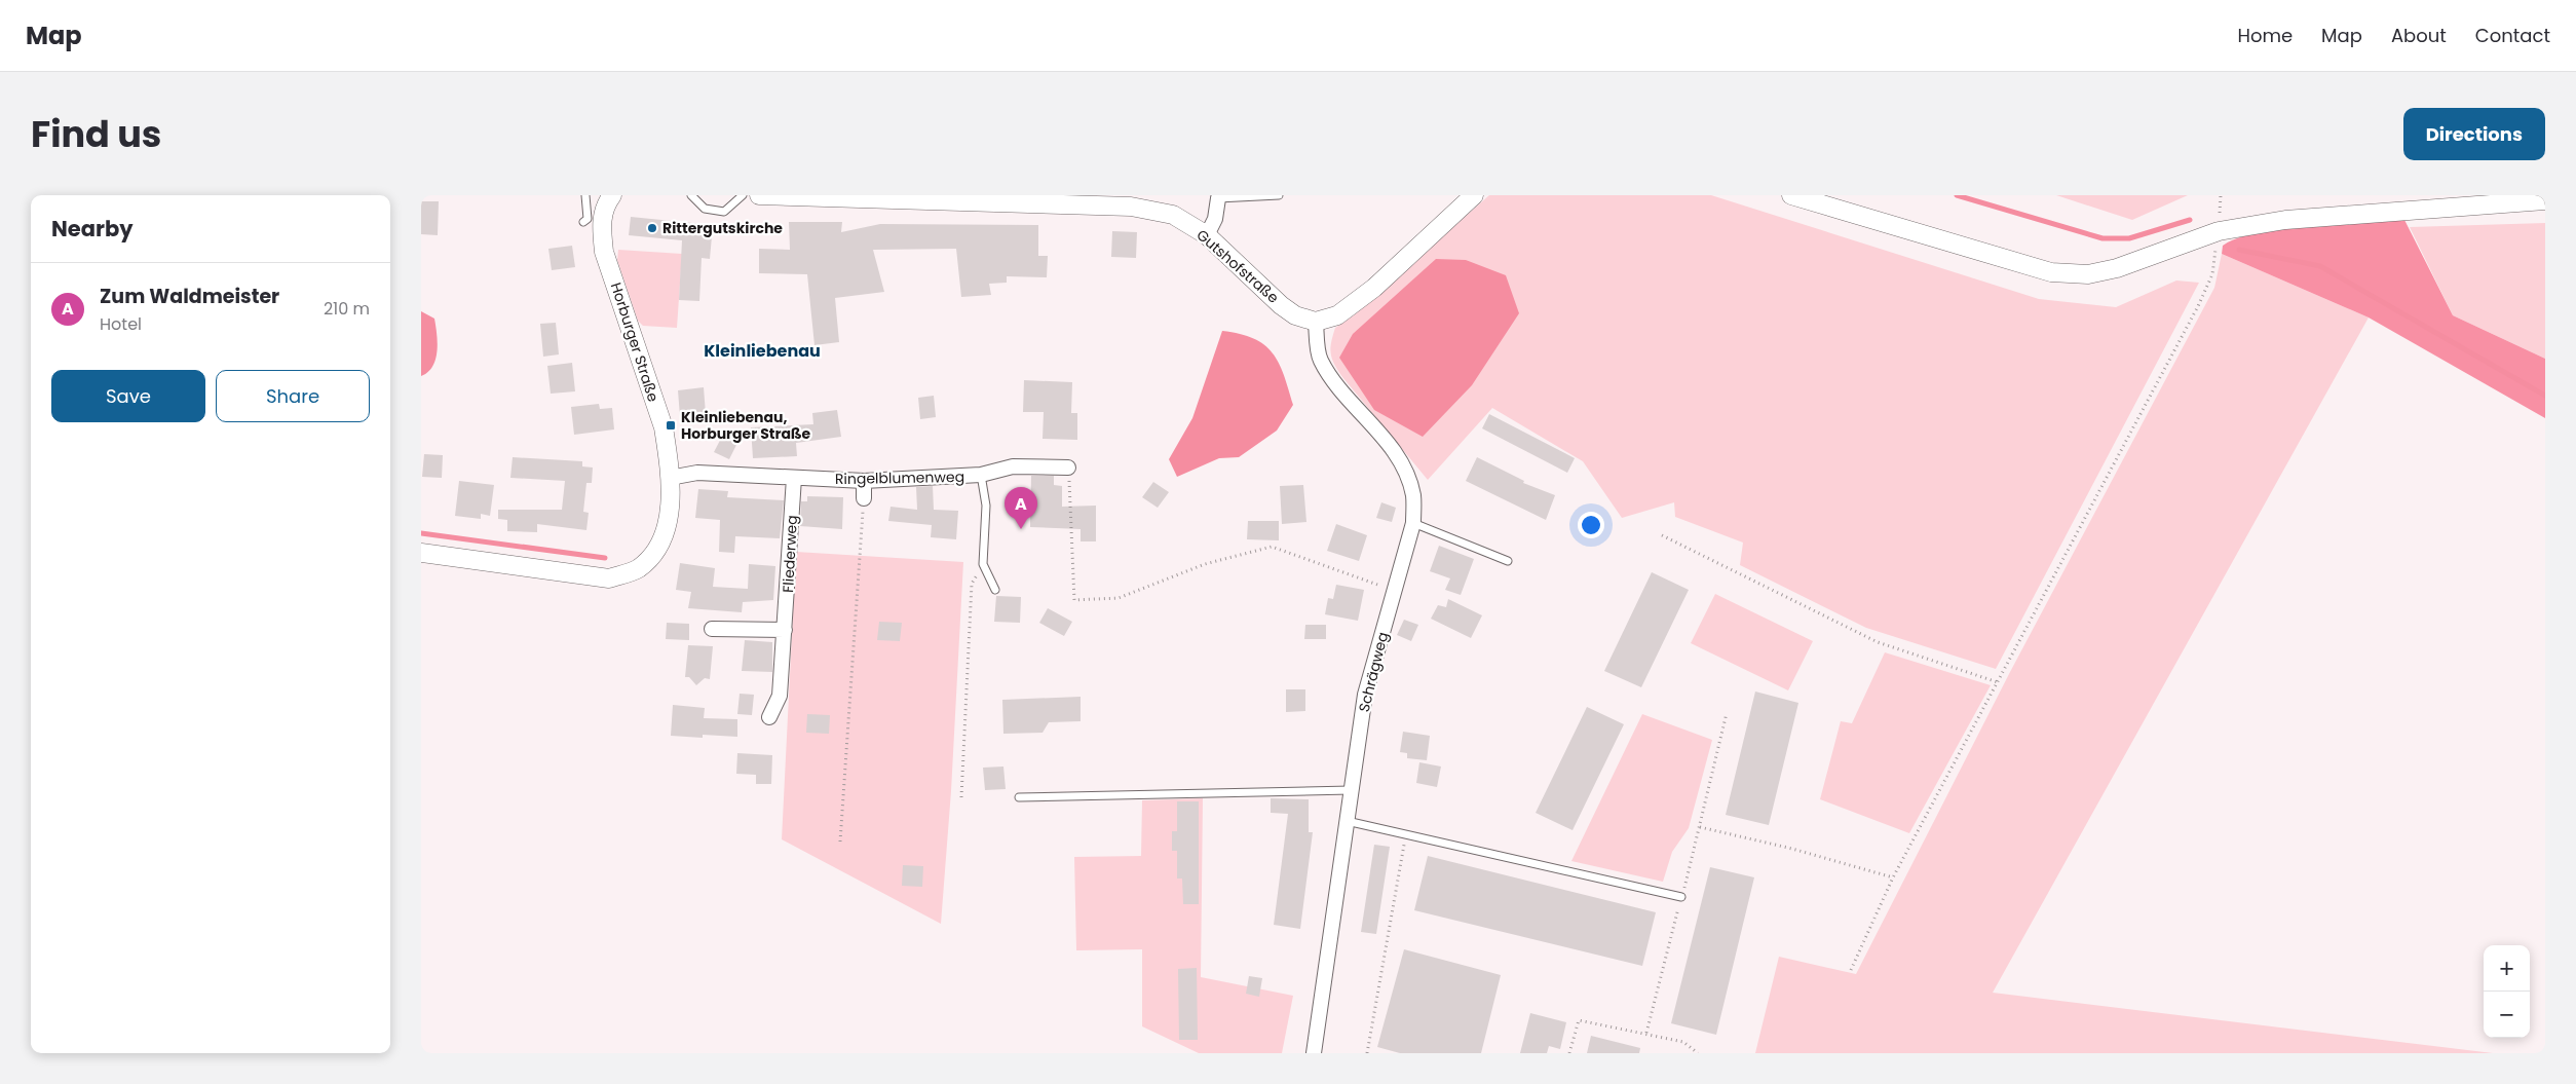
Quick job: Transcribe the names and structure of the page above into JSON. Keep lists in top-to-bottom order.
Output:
{
  "streets": {
    "street": [
      "Gutshofstraße",
      "Horburger Straße",
      "Ringelblumenweg",
      "Fliederweg",
      "Schrägweg"
    ]
  },
  "crossings": [
    ["Gutshofstraße", "Schrägweg"],
    ["Horburger Straße", "Ringelblumenweg"],
    ["Ringelblumenweg", "Fliederweg"]
  ],
  "districts": ["Kleinliebenau"],
  "places": {
    "other": ["Rittergutskirche"],
    "transit": ["Kleinliebenau, Horburger Straße"]
  },
  "page": {
    "header": "Map",
    "nav": [
      "Home",
      "Map",
      "About",
      "Contact"
    ],
    "title": "Find us",
    "buttons": [
      "Directions",
      ["Save", "Share"]
    ],
    "heading": "Nearby",
    "list": [
      {
        "mark": "A",
        "name": "Zum Waldmeister",
        "note": "Hotel",
        "value": "210 m"
      }
    ],
    "pins": "A",
    "map_buttons": ["+", "−"]
  }
}
